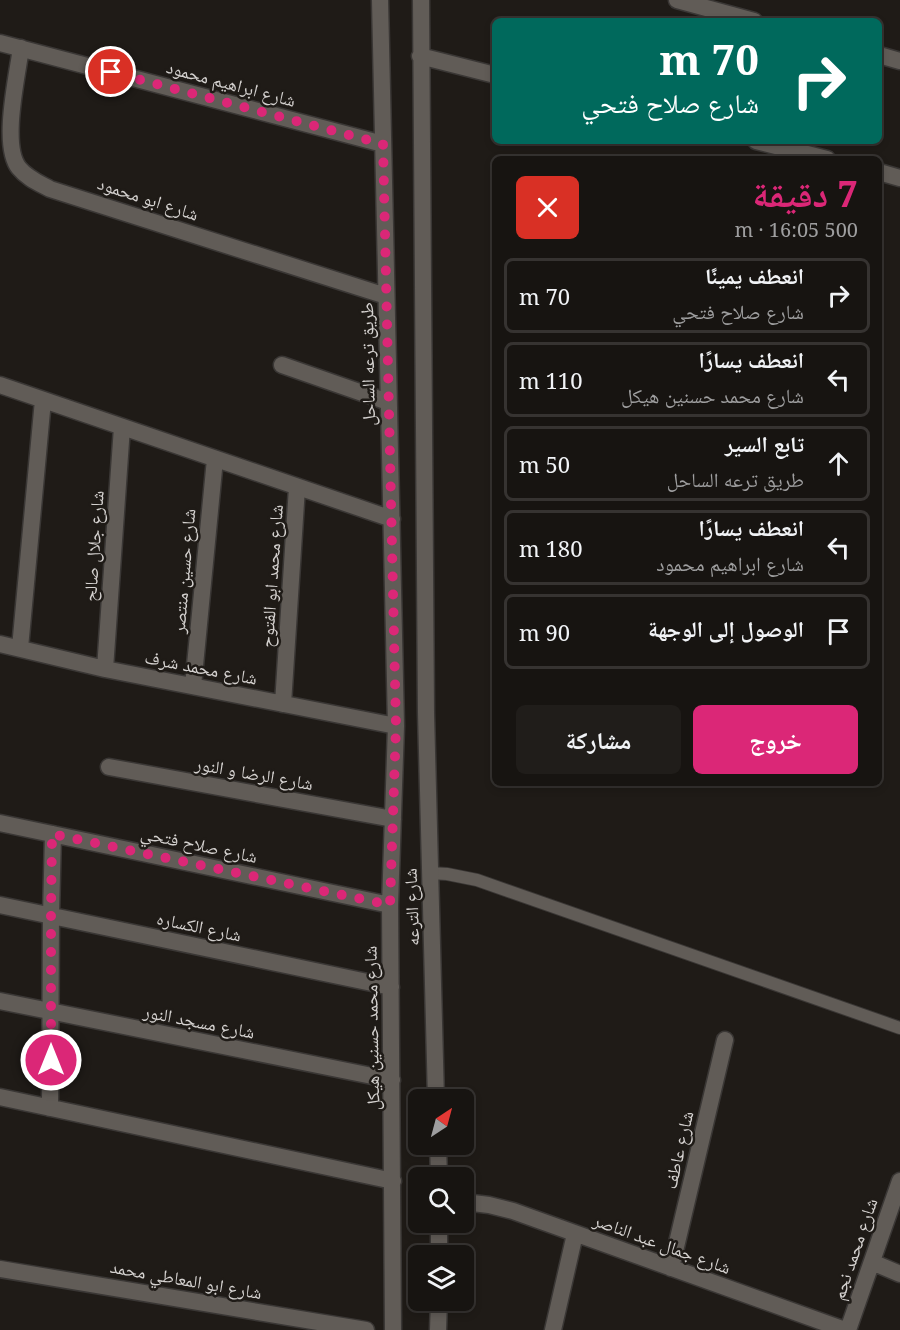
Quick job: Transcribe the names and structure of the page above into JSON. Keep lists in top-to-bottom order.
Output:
{
  "streets": {
    "street": [
      "شارع ابراهيم محمود",
      "شارع ابو محمود",
      "طريق ترعه الساحل",
      "شارع جلال صالح",
      "شارع حسين منتصر",
      "شارع محمد ابو الفتوح",
      "شارع محمد شرف",
      "شارع الرضا و النور",
      "شارع صلاح فتحي",
      "شارع الترعه",
      "شارع الكساره",
      "شارع مسجد النور",
      "شارع محمد حسنين هيكل",
      "شارع عاطف",
      "شارع جمال عبد الناصر",
      "شارع محمد نجم",
      "شارع ابو المعاطي محمد"
    ]
  },
  "crossings": [
    ["شارع ابراهيم محمود", "شارع ابو محمود"],
    ["شارع ابراهيم محمود", "طريق ترعه الساحل"],
    ["شارع ابو محمود", "طريق ترعه الساحل"],
    ["طريق ترعه الساحل", "شارع محمد شرف"],
    ["طريق ترعه الساحل", "شارع محمد حسنين هيكل"],
    ["شارع جلال صالح", "شارع محمد شرف"],
    ["شارع حسين منتصر", "شارع محمد شرف"],
    ["شارع محمد ابو الفتوح", "شارع محمد شرف"],
    ["شارع محمد شرف", "شارع محمد حسنين هيكل"],
    ["شارع الرضا و النور", "شارع محمد حسنين هيكل"],
    ["شارع صلاح فتحي", "شارع محمد حسنين هيكل"],
    ["شارع الكساره", "شارع محمد حسنين هيكل"],
    ["شارع مسجد النور", "شارع محمد حسنين هيكل"],
    ["شارع عاطف", "شارع جمال عبد الناصر"],
    ["شارع جمال عبد الناصر", "شارع محمد نجم"]
  ],
  "north": "top right",
  "page": {
    "turn": ["70 m", "شارع صلاح فتحي"],
    "heading": ["7 دقيقة", "500 m · 16:05"],
    "list": [
      {
        "name": "انعطف يمينًا",
        "note": "شارع صلاح فتحي",
        "value": "70 m"
      },
      {
        "name": "انعطف يسارًا",
        "note": "شارع محمد حسنين هيكل",
        "value": "110 m"
      },
      {
        "name": "تابع السير",
        "note": "طريق ترعه الساحل",
        "value": "50 m"
      },
      {
        "name": "انعطف يسارًا",
        "note": "شارع ابراهيم محمود",
        "value": "180 m"
      },
      {
        "name": "الوصول إلى الوجهة",
        "value": "90 m"
      }
    ],
    "buttons": ["خروج", "مشاركة"]
  }
}
